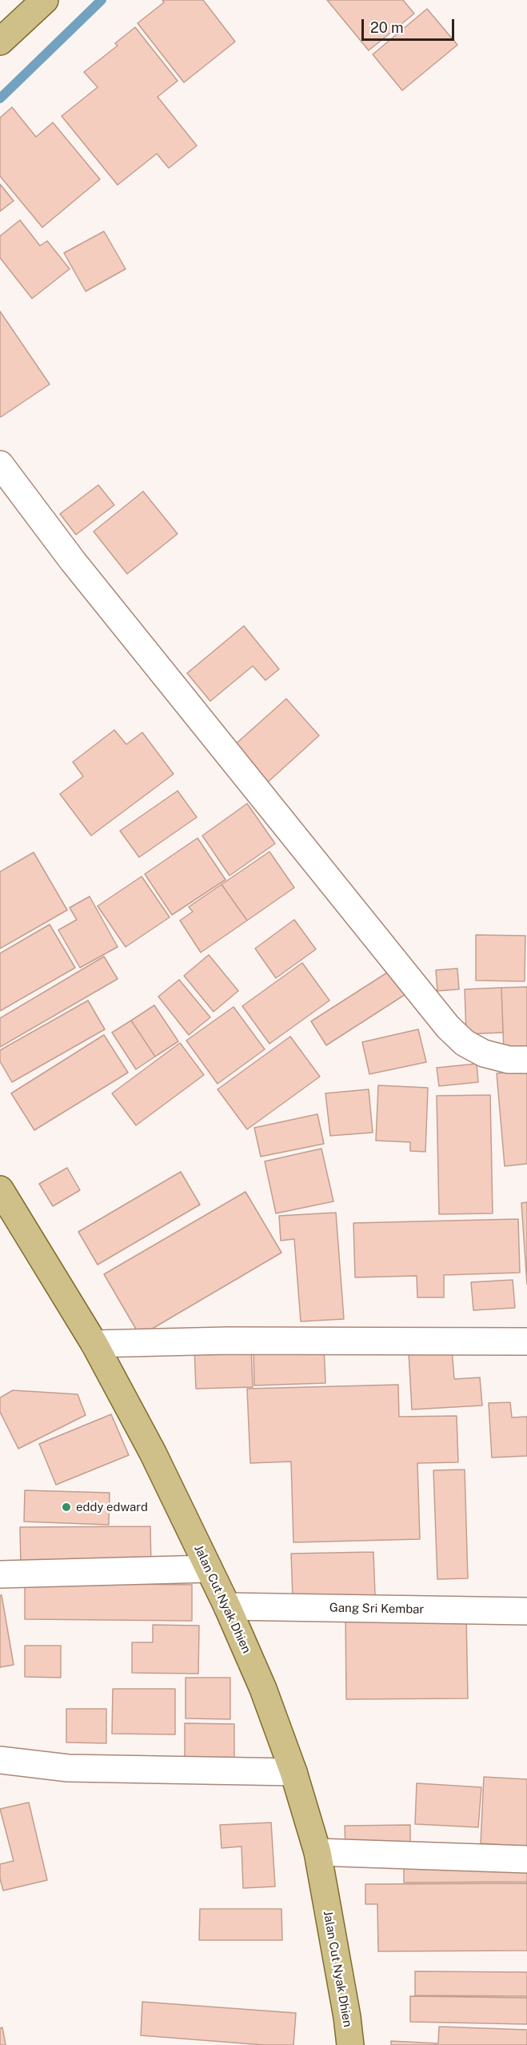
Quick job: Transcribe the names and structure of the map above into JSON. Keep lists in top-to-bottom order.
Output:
{
  "streets": {
    "main road": ["Jalan Cut Nyak Dhien"],
    "street": ["Gang Sri Kembar"]
  },
  "crossings": [
    ["Jalan Cut Nyak Dhien", "Gang Sri Kembar"]
  ],
  "places": ["eddy edward"],
  "scale_bar": "20 m"
}
